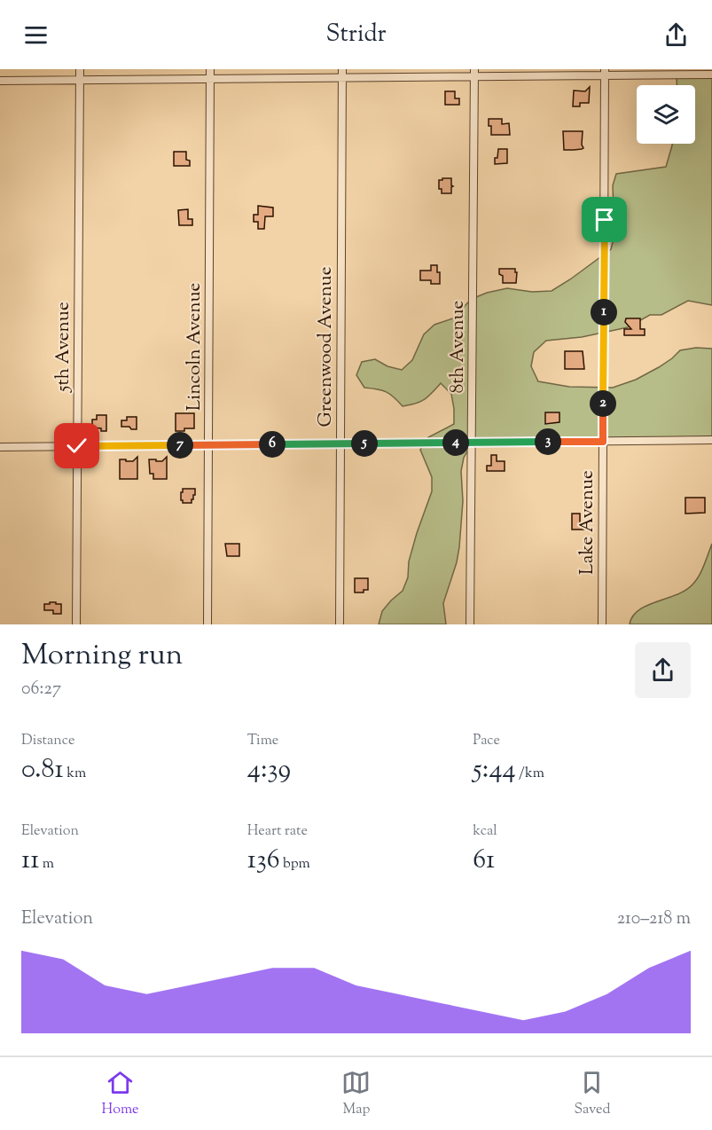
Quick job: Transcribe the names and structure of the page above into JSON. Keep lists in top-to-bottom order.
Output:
{
  "streets": {
    "street": [
      "5th Avenue",
      "Lincoln Avenue",
      "Greenwood Avenue",
      "8th Avenue",
      "Lake Avenue"
    ]
  },
  "page": {
    "header": "Stridr",
    "pins": [
      "1",
      "2",
      "3",
      "4",
      "5",
      "6",
      "7"
    ],
    "heading": ["Morning run", "06:27"],
    "stats": [
      ["Distance", "0.81 km"],
      ["Time", "4:39"],
      ["Pace", "5:44 /km"],
      ["Elevation", "11 m"],
      ["Heart rate", "136 bpm"],
      ["kcal", "61"]
    ],
    "chart": ["Elevation", "210–218 m"],
    "tabs": ["Home", "Map", "Saved"]
  }
}
